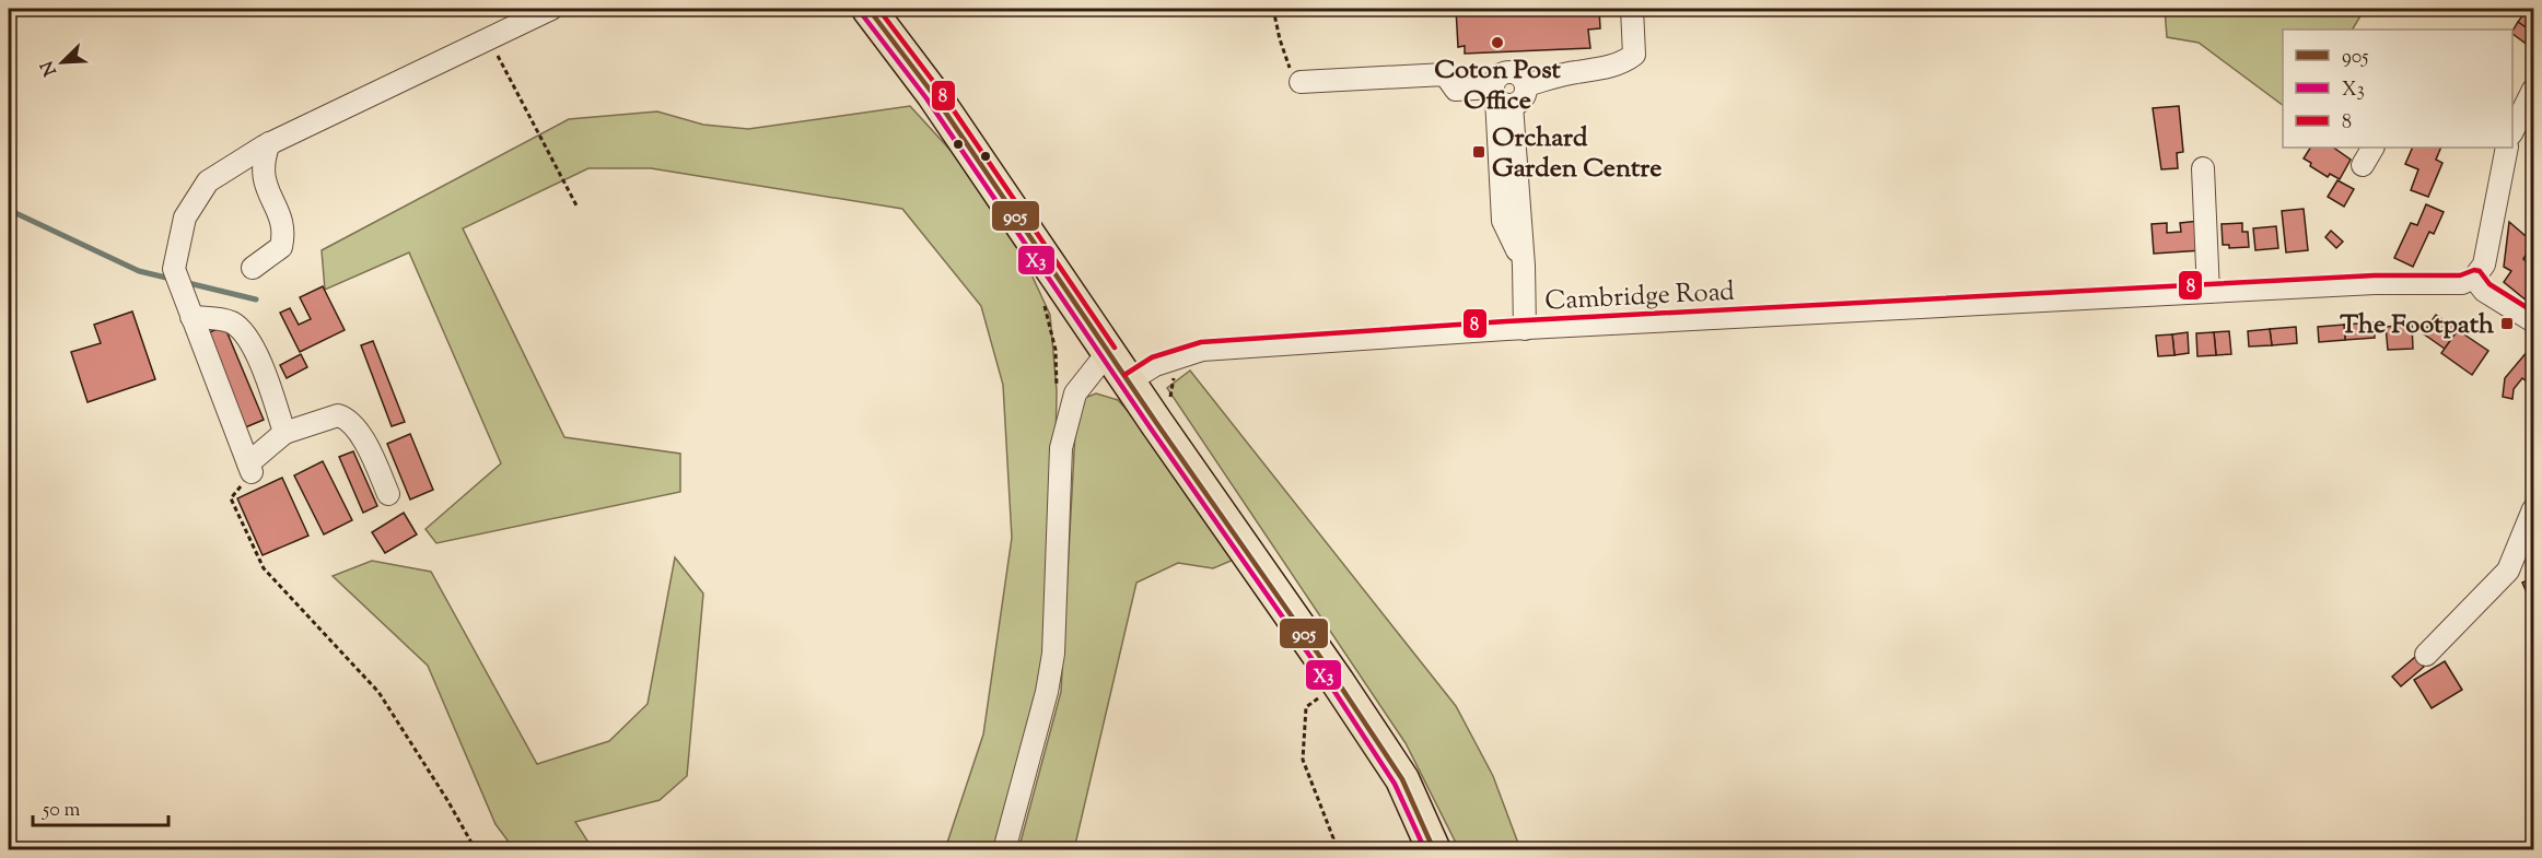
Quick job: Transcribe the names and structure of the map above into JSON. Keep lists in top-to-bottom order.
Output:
{
  "streets": {
    "street": ["Cambridge Road"]
  },
  "places": {
    "other": ["Coton Post Office"],
    "transit": ["Orchard Garden Centre", "The Footpath"]
  },
  "lines": ["transit line 905", "transit line 8", "transit line X3"],
  "legend": ["905", "X3", "8"],
  "scale_bar": "50 m",
  "north": "bottom left"
}
